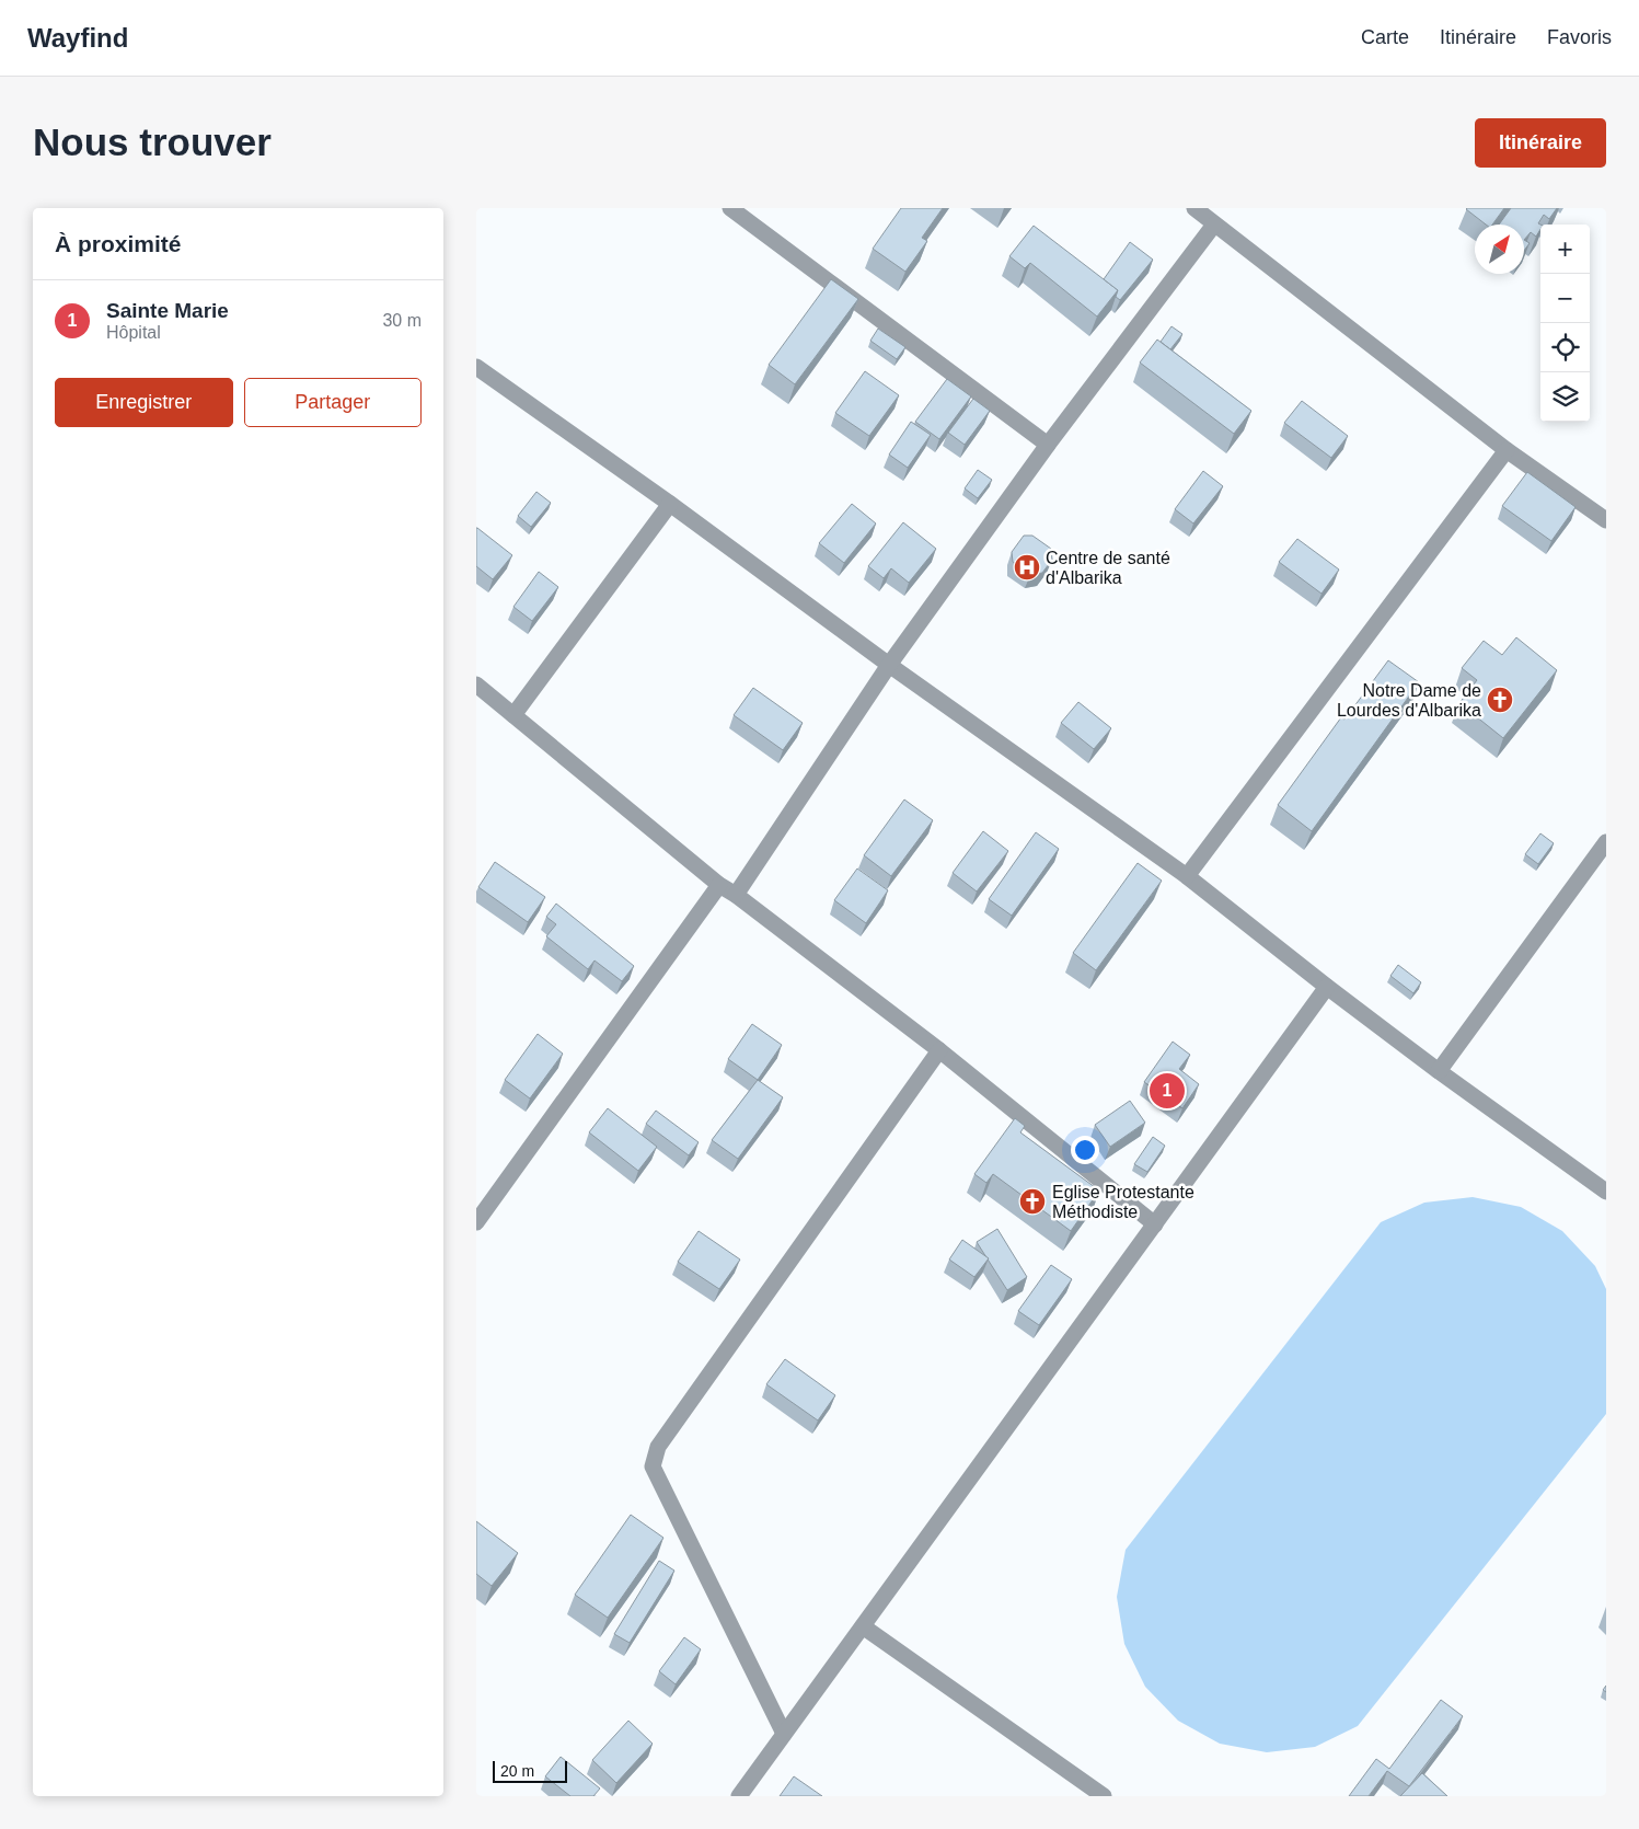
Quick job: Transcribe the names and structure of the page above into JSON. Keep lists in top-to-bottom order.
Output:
{
  "places": {
    "hospital": ["Centre de santé d'Albarika"],
    "church": ["Notre Dame de Lourdes d'Albarika", "Eglise Protestante Méthodiste"]
  },
  "scale_bar": "20 m",
  "north": "top right",
  "page": {
    "header": "Wayfind",
    "nav": ["Carte", "Itinéraire", "Favoris"],
    "buttons": [
      "Itinéraire",
      ["Enregistrer", "Partager"]
    ],
    "title": "Nous trouver",
    "heading": "À proximité",
    "map_buttons": ["+", "−"],
    "list": [
      {
        "mark": "1",
        "name": "Sainte Marie",
        "note": "Hôpital",
        "value": "30 m"
      }
    ],
    "pins": "1",
    "scale": "20 m"
  }
}
